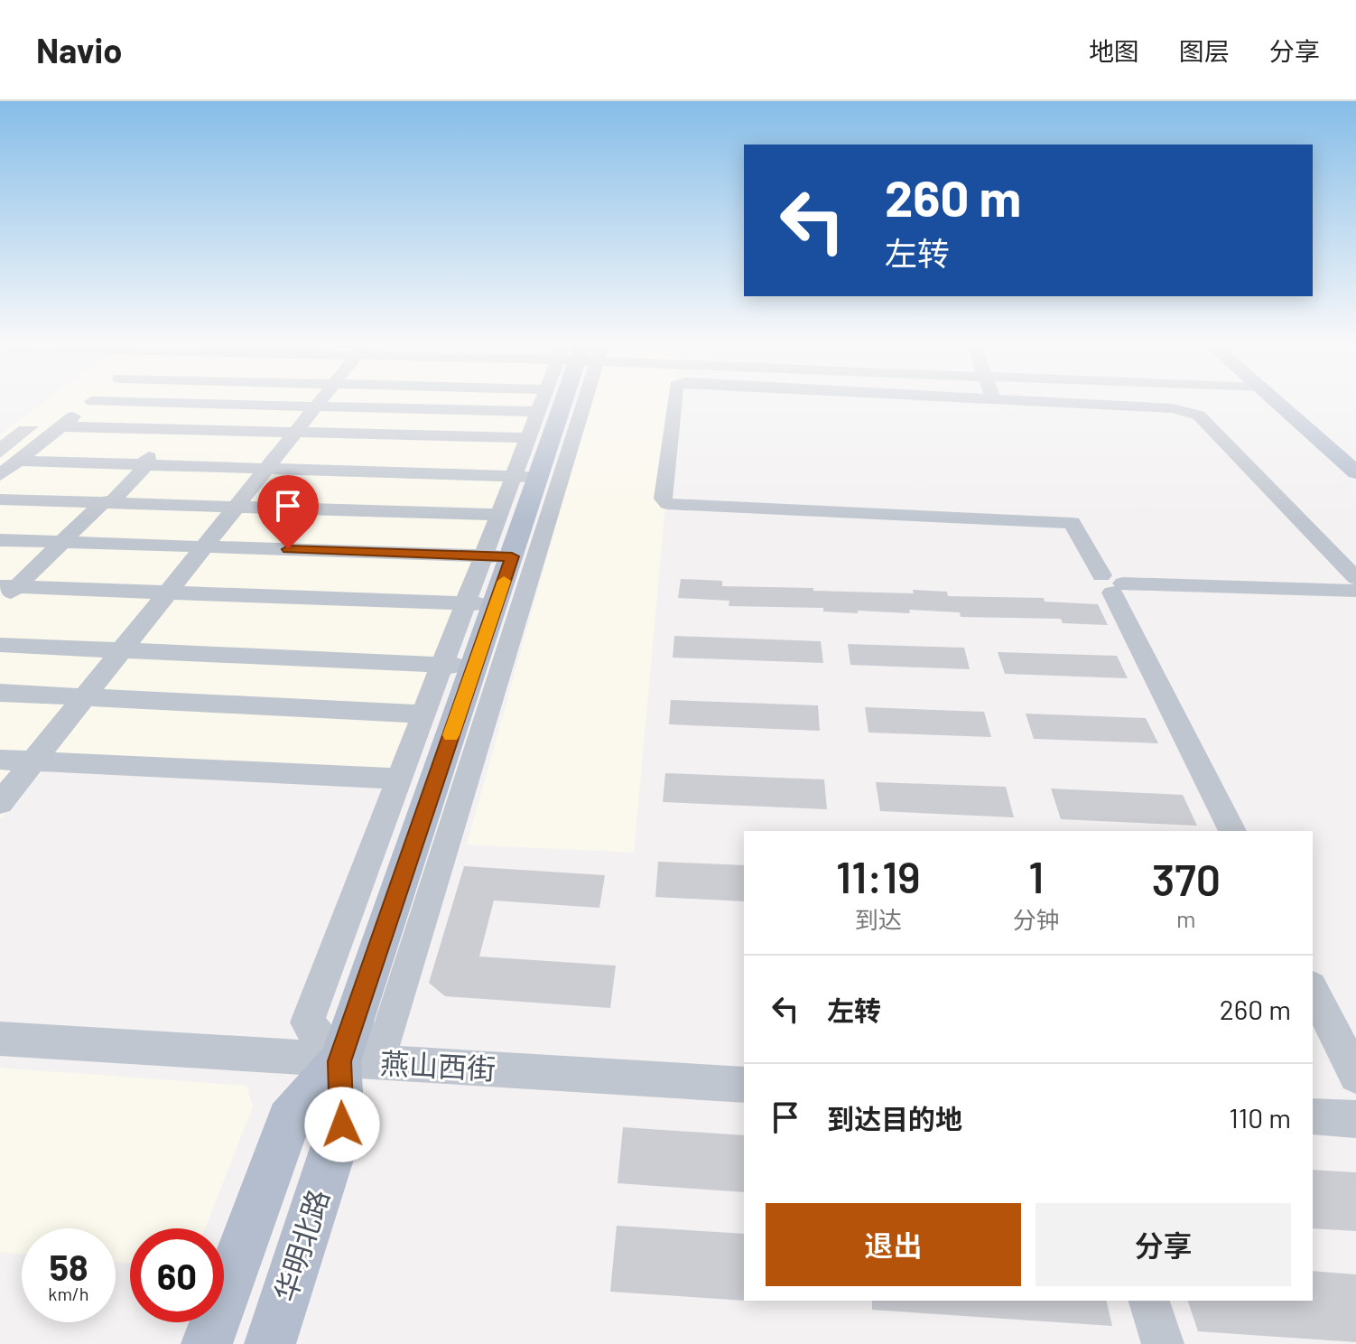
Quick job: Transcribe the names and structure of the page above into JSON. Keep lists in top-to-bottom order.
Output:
{
  "streets": {
    "main road": ["华明北路"],
    "street": ["燕山西街"]
  },
  "crossings": [
    ["燕山西街", "华明北路"]
  ],
  "page": {
    "header": "Navio",
    "nav": ["地图", "图层", "分享"],
    "turn": ["260 m", "左转"],
    "eta": [
      "11:19",
      "到达",
      "1",
      "分钟",
      "370",
      "m"
    ],
    "list": [
      {
        "name": "左转",
        "value": "260 m"
      },
      {
        "name": "到达目的地",
        "value": "110 m"
      }
    ],
    "buttons": ["退出", "分享"],
    "speed": "58 km/h",
    "limit": "60"
  }
}
